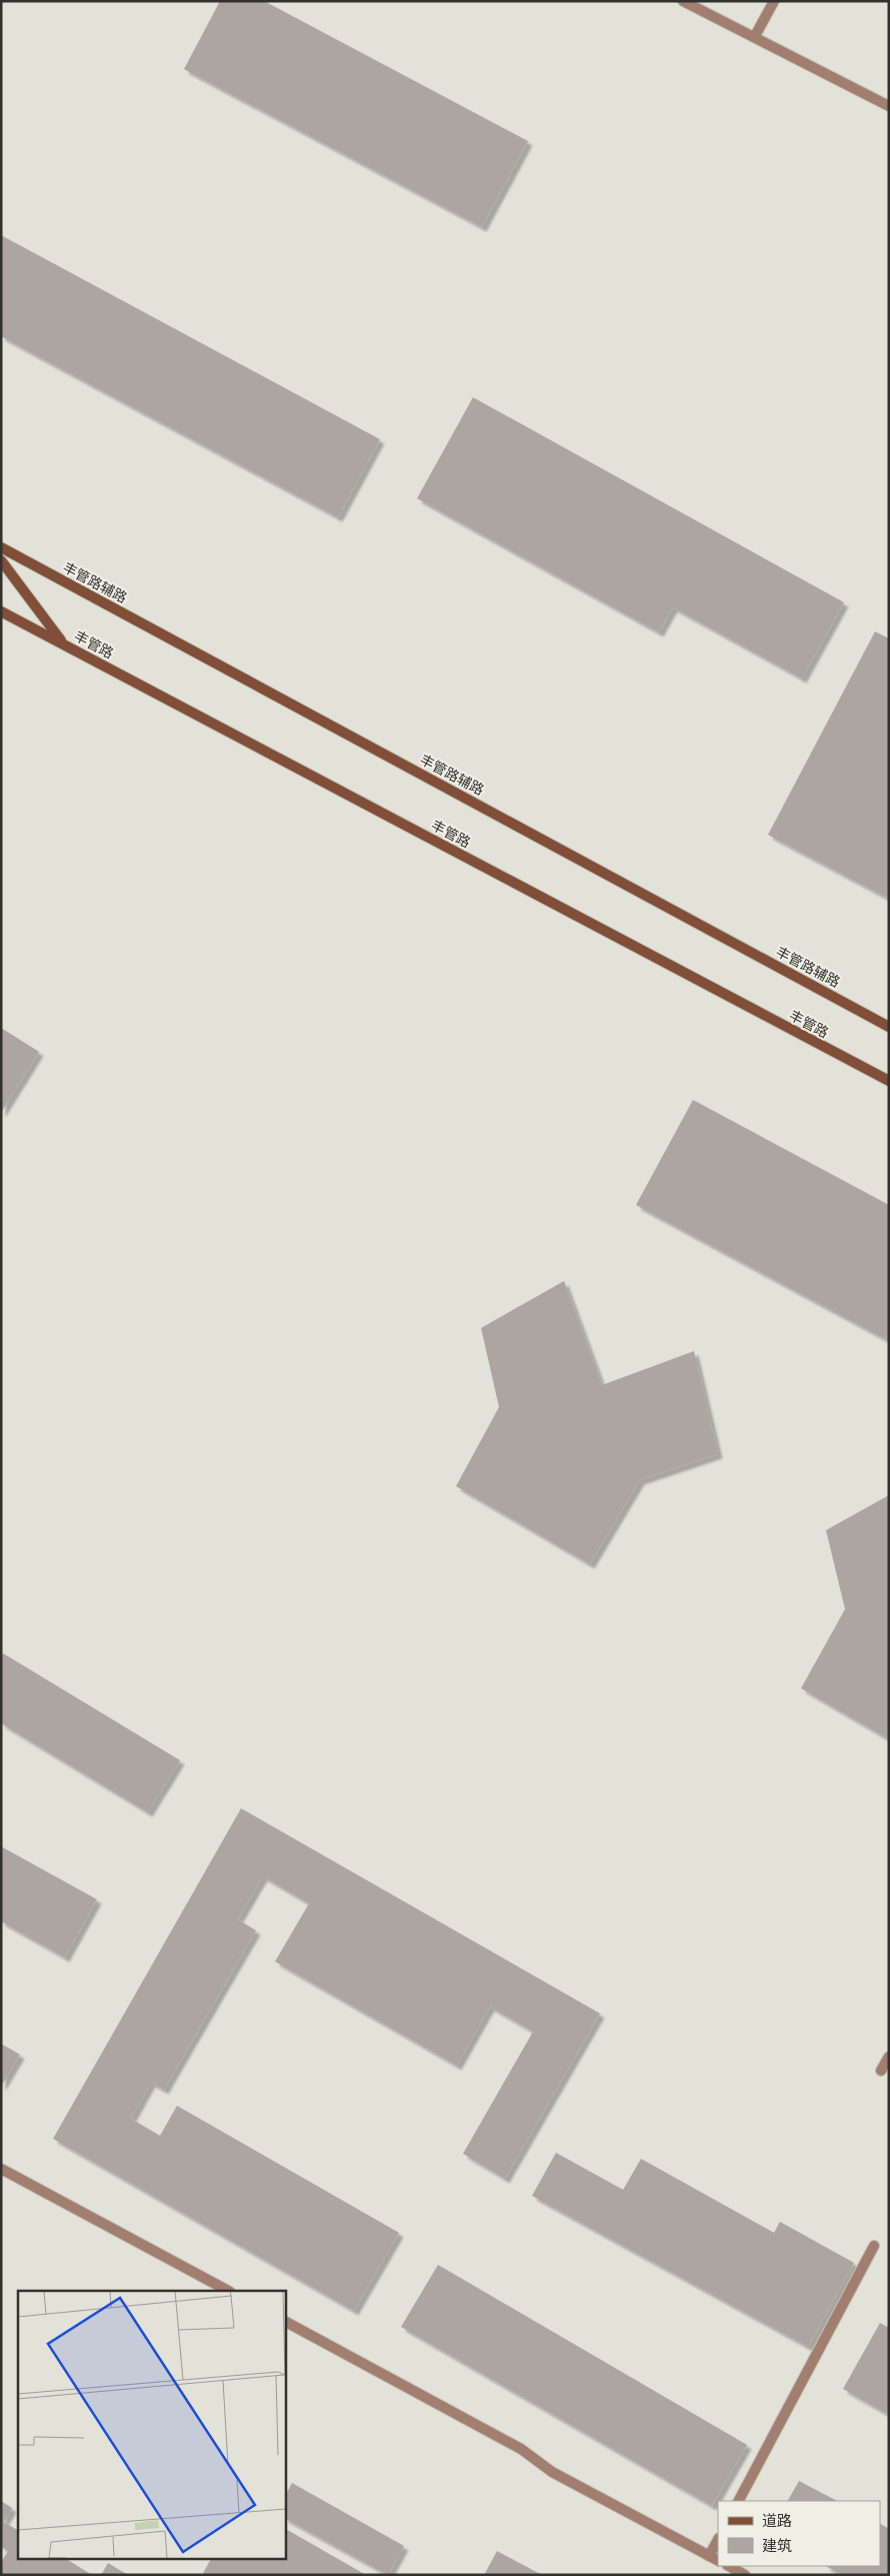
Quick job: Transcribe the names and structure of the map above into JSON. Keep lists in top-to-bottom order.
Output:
{
  "streets": {
    "street": ["丰管路辅路", "丰管路"]
  },
  "legend": ["道路", "建筑"]
}
